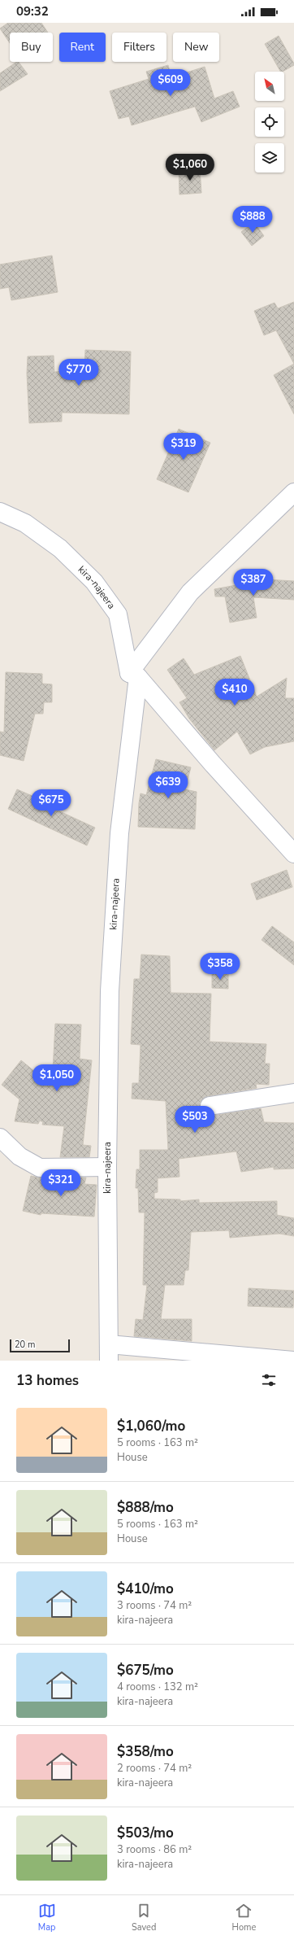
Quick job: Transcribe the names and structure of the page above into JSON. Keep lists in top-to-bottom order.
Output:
{
  "streets": {
    "street": ["kira-najeera"]
  },
  "scale_bar": "20 m",
  "north": "top left",
  "page": {
    "status": "09:32",
    "chip": [
      "Buy",
      "Rent",
      "Filters",
      "New"
    ],
    "price": [
      "$609",
      "$1,060",
      "$888",
      "$770",
      "$319",
      "$387",
      "$410",
      "$639",
      "$675",
      "$358",
      "$1,050",
      "$503",
      "$321"
    ],
    "scale": "20 m",
    "heading": "13 homes",
    "list": [
      {
        "name": "$1,060/mo",
        "note": "5 rooms · 163 m² · House"
      },
      {
        "name": "$888/mo",
        "note": "5 rooms · 163 m² · House"
      },
      {
        "name": "$410/mo",
        "note": "3 rooms · 74 m² · kira-najeera"
      },
      {
        "name": "$675/mo",
        "note": "4 rooms · 132 m² · kira-najeera"
      },
      {
        "name": "$358/mo",
        "note": "2 rooms · 74 m² · kira-najeera"
      },
      {
        "name": "$503/mo",
        "note": "3 rooms · 86 m² · kira-najeera"
      }
    ],
    "tabs": ["Map", "Saved", "Home"]
  }
}
